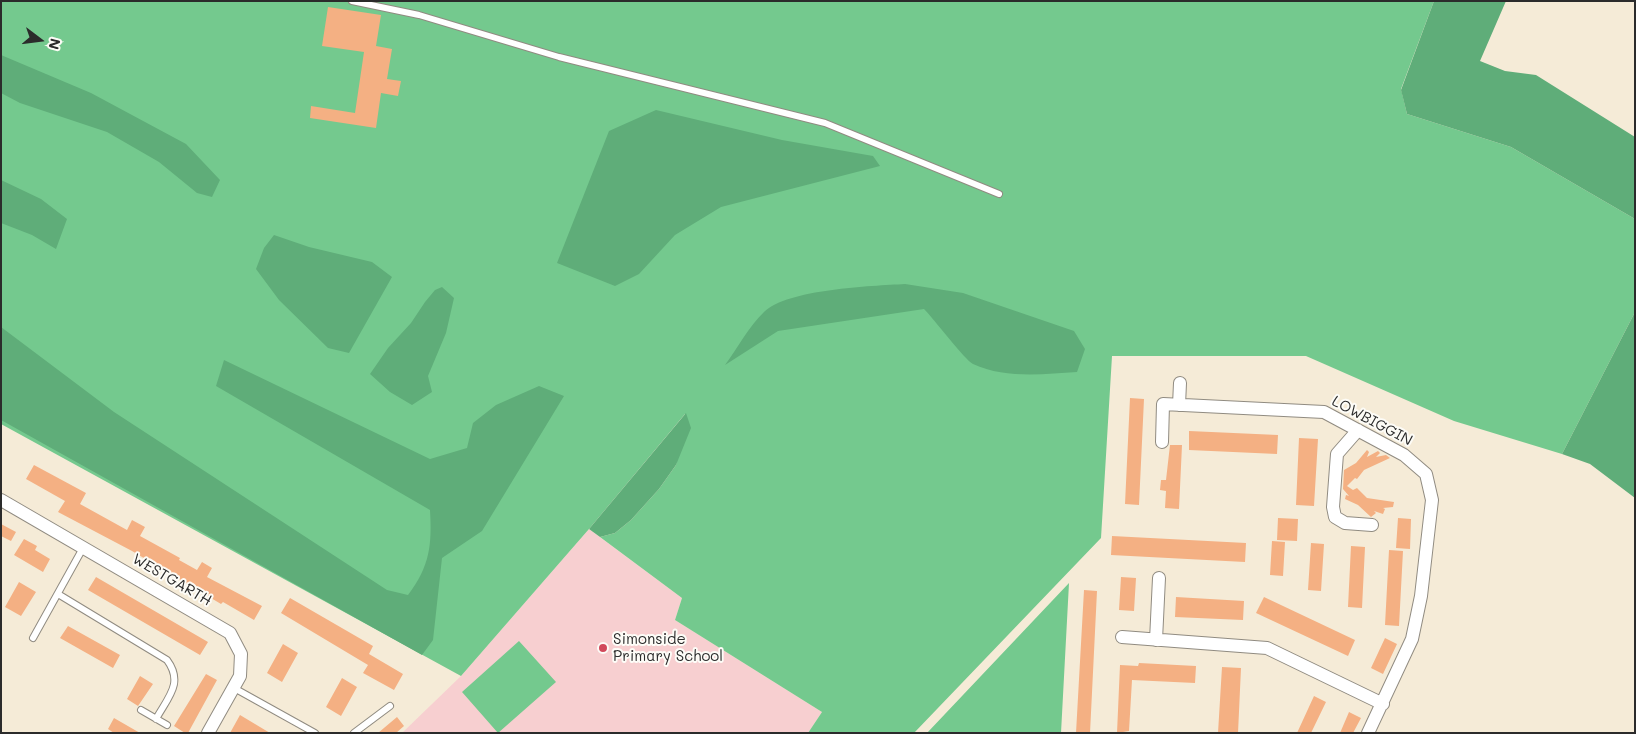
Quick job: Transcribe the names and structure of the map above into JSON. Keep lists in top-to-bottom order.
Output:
{
  "streets": {
    "street": ["LOWBIGGIN", "WESTGARTH"]
  },
  "places": ["Simonside Primary School"],
  "north": "right"
}
